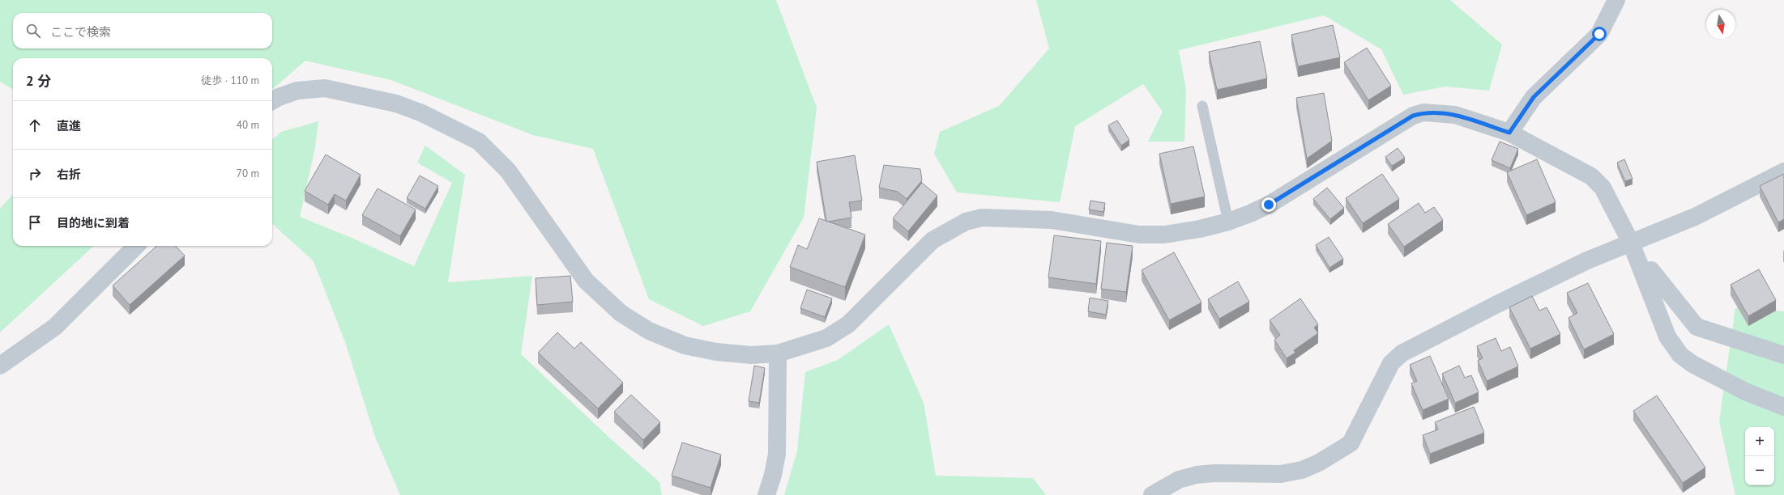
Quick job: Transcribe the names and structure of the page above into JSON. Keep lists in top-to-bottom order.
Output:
{
  "north": "bottom",
  "page": {
    "search": "ここで検索",
    "heading": ["2 分", "徒歩 · 110 m"],
    "list": [
      ["直進", "40 m"],
      ["右折", "70 m"],
      "目的地に到着"
    ],
    "map_buttons": ["+", "−"]
  }
}
